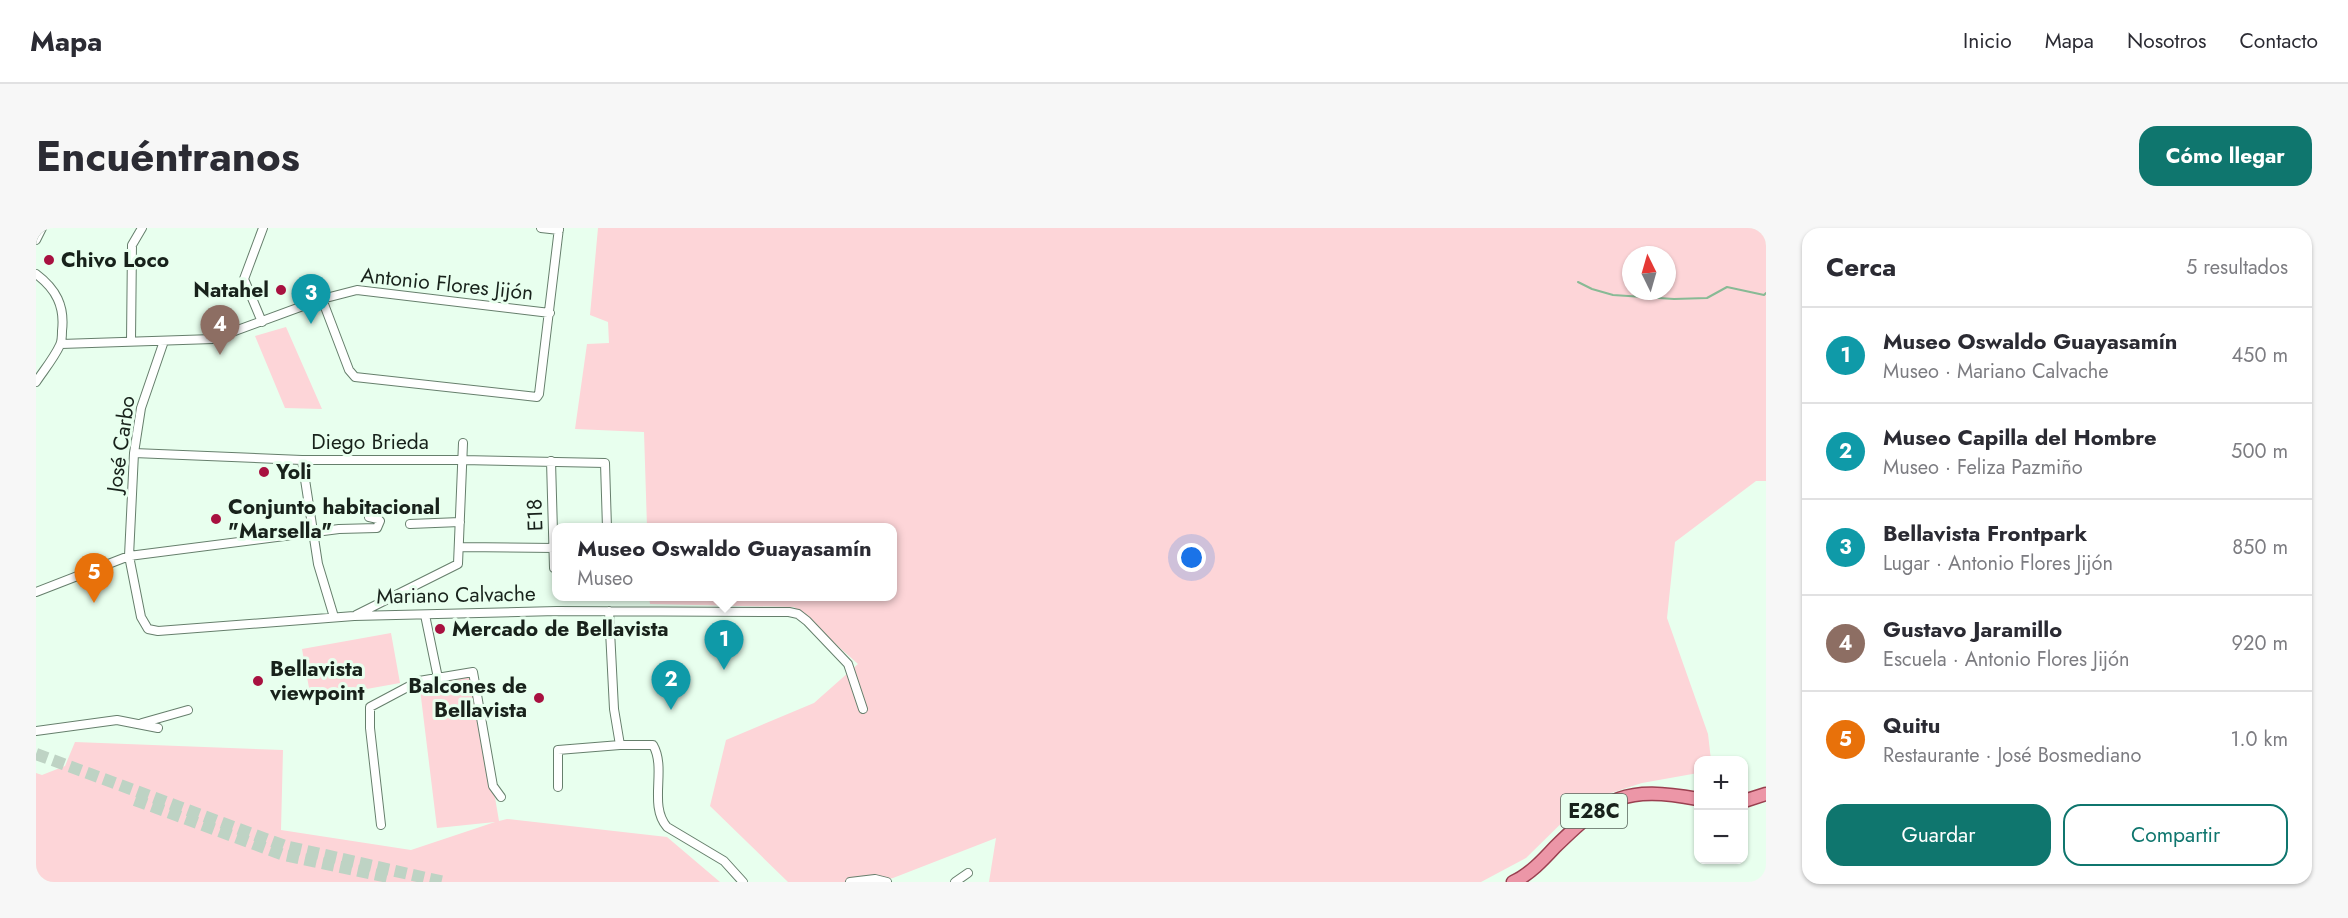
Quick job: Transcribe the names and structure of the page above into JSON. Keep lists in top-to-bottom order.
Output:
{
  "streets": {
    "main road": ["E28C"],
    "street": [
      "Antonio Flores Jijón",
      "Diego Brieda",
      "José Carbo",
      "E18",
      "Mariano Calvache"
    ]
  },
  "crossings": [
    ["Antonio Flores Jijón", "José Carbo"],
    ["Diego Brieda", "José Carbo"],
    ["Diego Brieda", "E18"],
    ["José Carbo", "Mariano Calvache"]
  ],
  "places": [
    "Chivo Loco",
    "Natahel",
    "Yoli",
    "Conjunto habitacional \"Marsella\"",
    "Mercado de Bellavista",
    "Bellavista viewpoint",
    "Balcones de Bellavista"
  ],
  "north": "top",
  "page": {
    "header": "Mapa",
    "nav": [
      "Inicio",
      "Mapa",
      "Nosotros",
      "Contacto"
    ],
    "title": "Encuéntranos",
    "buttons": [
      "Cómo llegar",
      ["Guardar", "Compartir"]
    ],
    "heading": ["Cerca", "5 resultados"],
    "pins": [
      "3",
      "4",
      "5",
      "1",
      "2"
    ],
    "list": [
      {
        "mark": "1",
        "name": "Museo Oswaldo Guayasamín",
        "note": "Museo · Mariano Calvache",
        "value": "450 m"
      },
      {
        "mark": "2",
        "name": "Museo Capilla del Hombre",
        "note": "Museo · Feliza Pazmiño",
        "value": "500 m"
      },
      {
        "mark": "3",
        "name": "Bellavista Frontpark",
        "note": "Lugar · Antonio Flores Jijón",
        "value": "850 m"
      },
      {
        "mark": "4",
        "name": "Gustavo Jaramillo",
        "note": "Escuela · Antonio Flores Jijón",
        "value": "920 m"
      },
      {
        "mark": "5",
        "name": "Quitu",
        "note": "Restaurante · José Bosmediano",
        "value": "1.0 km"
      }
    ],
    "popup": ["Museo Oswaldo Guayasamín", "Museo"],
    "map_buttons": ["+", "−"]
  }
}
